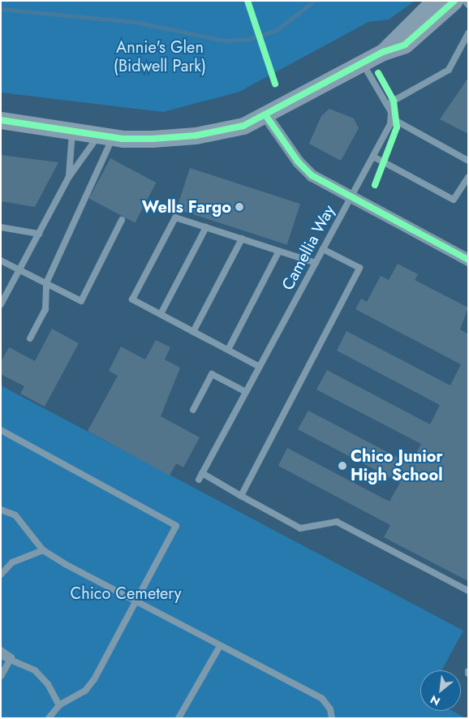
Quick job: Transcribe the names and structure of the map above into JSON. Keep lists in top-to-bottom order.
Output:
{
  "streets": {
    "lane": ["Camellia Way"]
  },
  "parks": ["Annie's Glen (Bidwell Park)", "Chico Cemetery"],
  "places": ["Wells Fargo", "Chico Junior High School"],
  "north": "bottom left"
}
